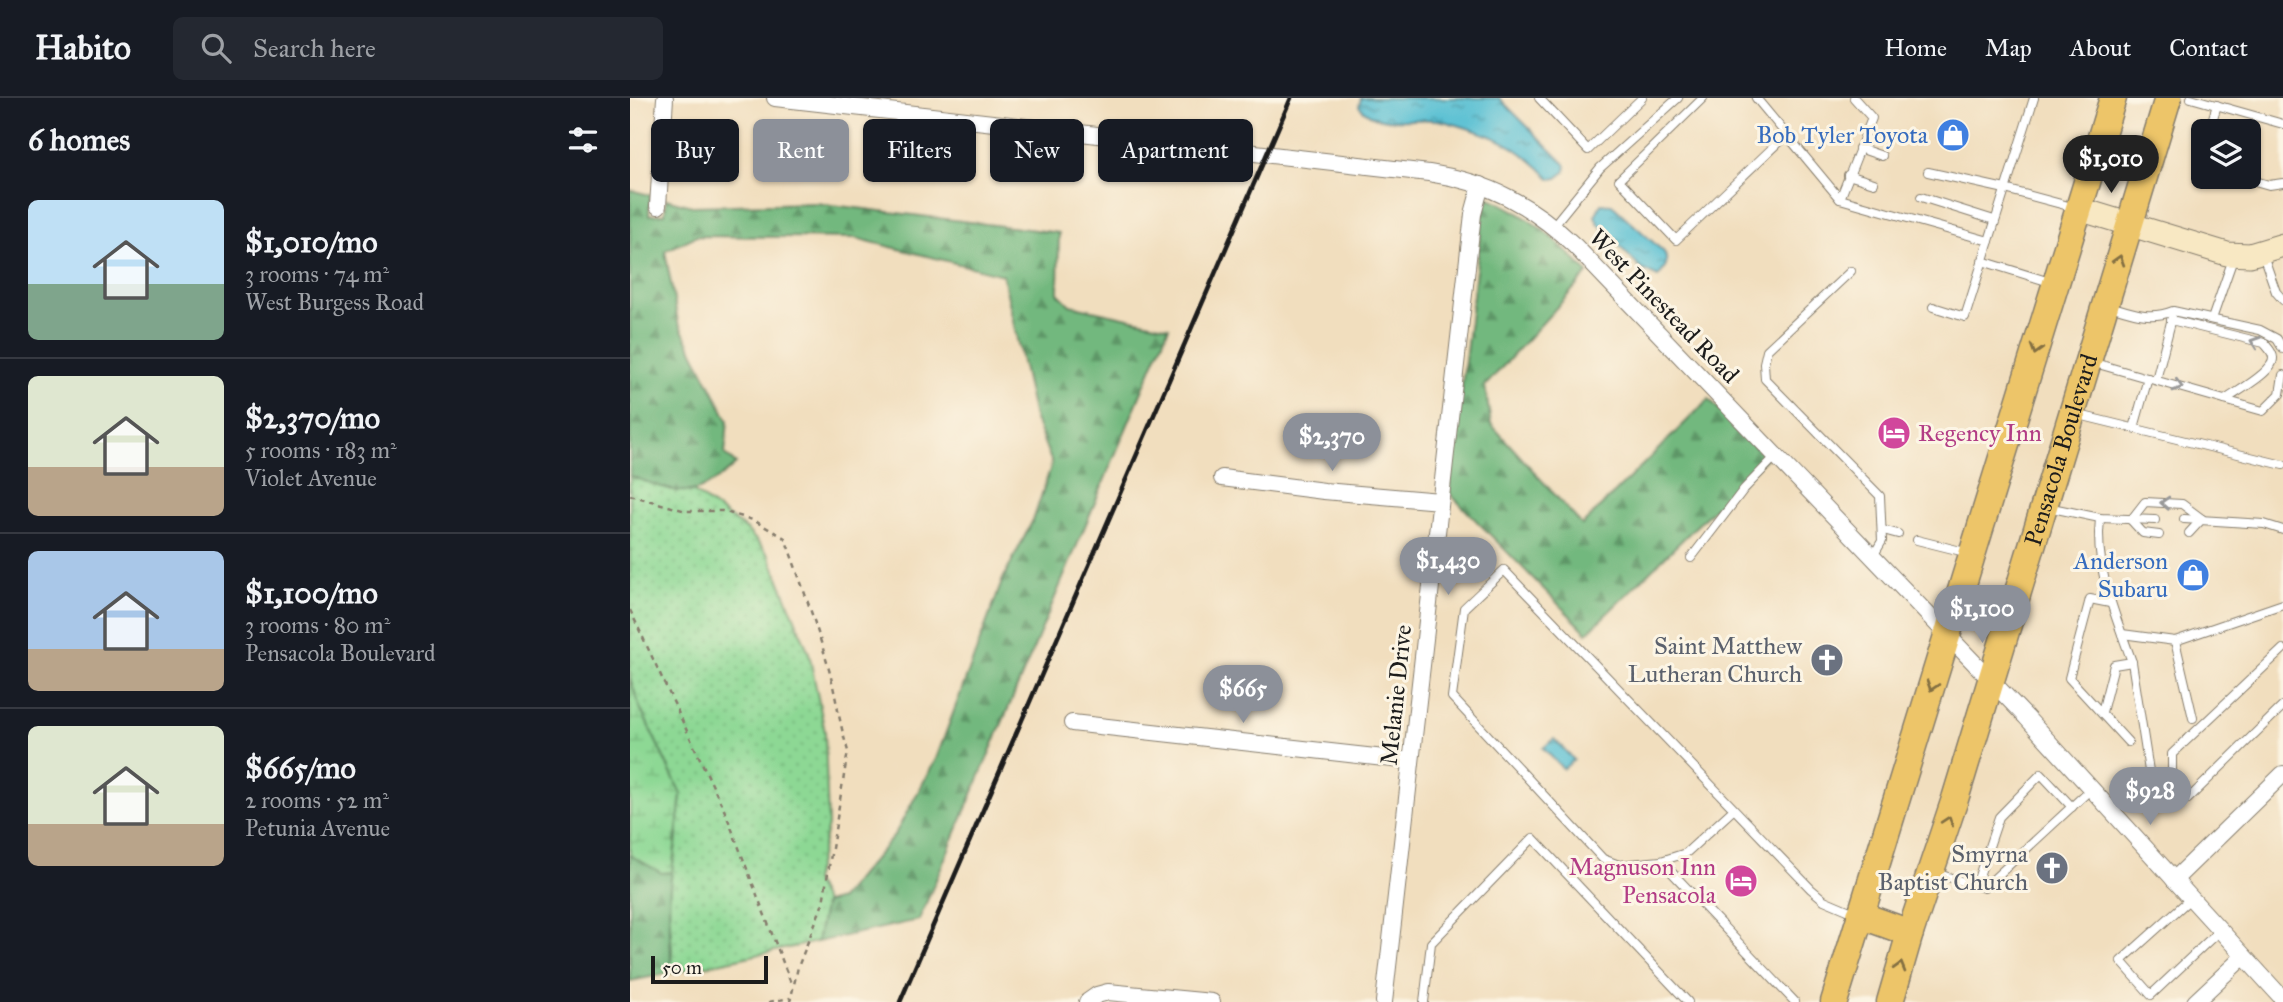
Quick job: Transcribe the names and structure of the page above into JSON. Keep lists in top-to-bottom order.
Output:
{
  "streets": {
    "main road": ["Pensacola Boulevard"],
    "street": ["West Pinestead Road", "Melanie Drive"]
  },
  "crossings": [
    ["West Pinestead Road", "Pensacola Boulevard"],
    ["West Pinestead Road", "Melanie Drive"]
  ],
  "places": {
    "shop": ["Bob Tyler Toyota", "Anderson Subaru"],
    "hotel": ["Regency Inn", "Magnuson Inn Pensacola"],
    "church": ["Saint Matthew Lutheran Church", "Smyrna Baptist Church"]
  },
  "scale_bar": "50 m",
  "page": {
    "header": "Habito",
    "search": "Search here",
    "nav": [
      "Home",
      "Map",
      "About",
      "Contact"
    ],
    "heading": "6 homes",
    "chip": [
      "Buy",
      "Rent",
      "Filters",
      "New",
      "Apartment"
    ],
    "price": [
      "$1,010",
      "$2,370",
      "$1,430",
      "$1,100",
      "$665",
      "$928"
    ],
    "list": [
      {
        "name": "$1,010/mo",
        "note": "3 rooms · 74 m² · West Burgess Road"
      },
      {
        "name": "$2,370/mo",
        "note": "5 rooms · 183 m² · Violet Avenue"
      },
      {
        "name": "$1,100/mo",
        "note": "3 rooms · 80 m² · Pensacola Boulevard"
      },
      {
        "name": "$665/mo",
        "note": "2 rooms · 52 m² · Petunia Avenue"
      }
    ],
    "scale": "50 m"
  }
}
